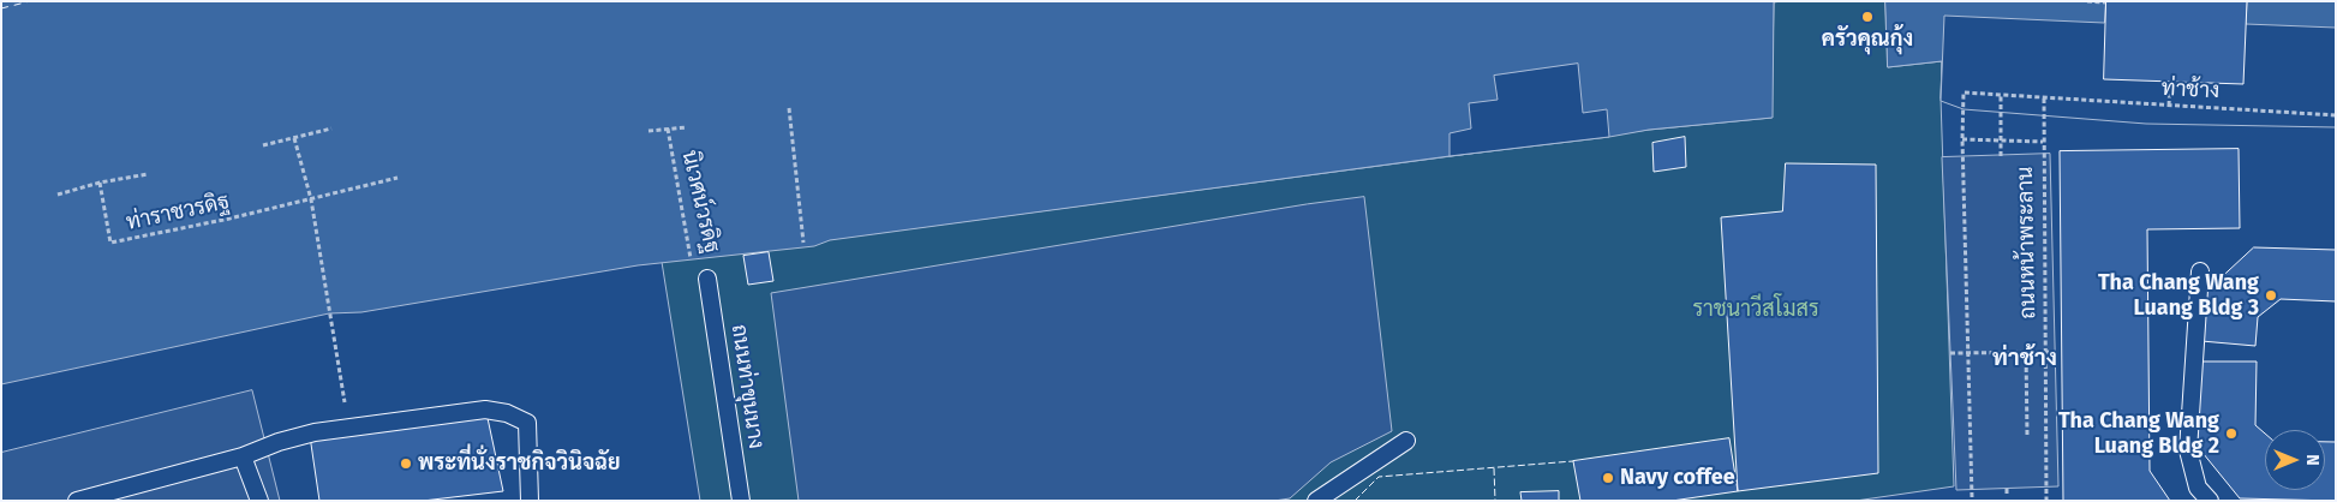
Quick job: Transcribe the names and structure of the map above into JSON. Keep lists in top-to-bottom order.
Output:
{
  "streets": {
    "lane": ["ถนนท่าขุนนาง"],
    "path": [
      "ท่าช้าง",
      "นิเวศน์วรดิฐ",
      "ท่าราชวรดิฐ",
      "ถนนหน้าพระลาน"
    ]
  },
  "crossings": [
    ["ท่าช้าง", "ถนนหน้าพระลาน"],
    ["นิเวศน์วรดิฐ", "ถนนท่าขุนนาง"]
  ],
  "districts": ["ท่าช้าง"],
  "parks": ["ราชนาวีสโมสร"],
  "places": [
    "ครัวคุณกุ้ง",
    "Tha Chang Wang Luang Bldg 3",
    "Tha Chang Wang Luang Bldg 2",
    "พระที่นั่งราชกิจวินิจฉัย",
    "Navy coffee"
  ],
  "north": "right"
}
